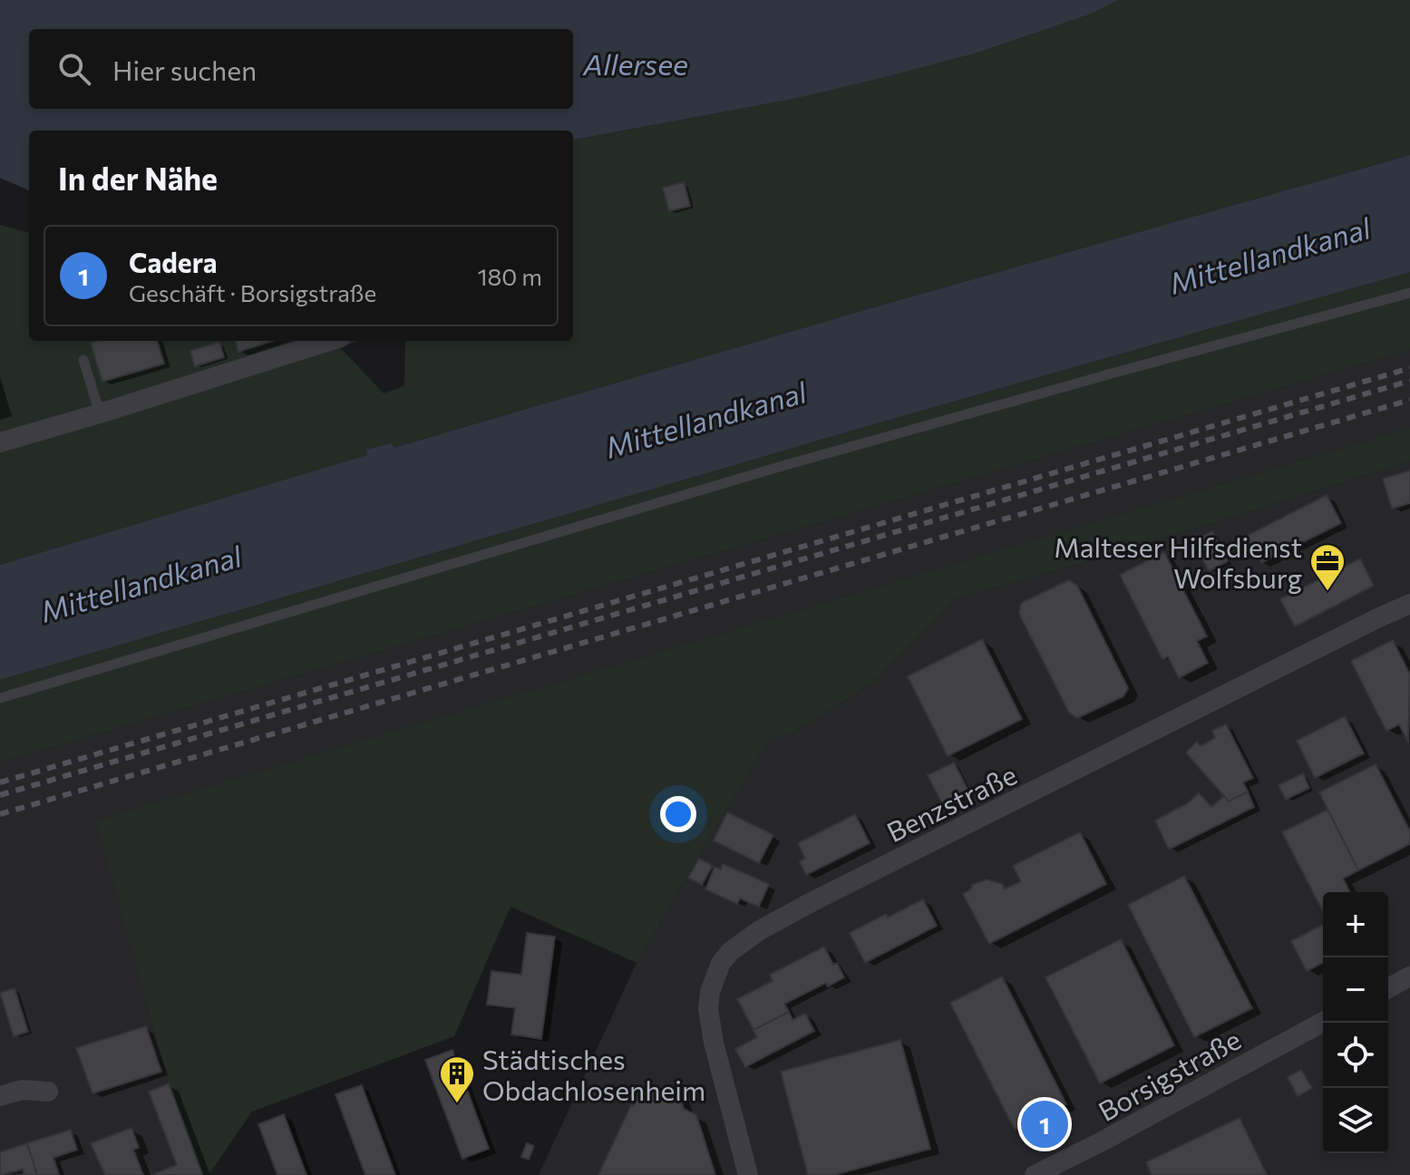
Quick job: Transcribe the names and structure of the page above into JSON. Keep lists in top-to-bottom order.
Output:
{
  "streets": {
    "street": ["Benzstraße", "Borsigstraße"]
  },
  "water": ["Allersee", "Mittellandkanal"],
  "places": {
    "office": ["Malteser Hilfsdienst Wolfsburg"],
    "building": ["Städtisches Obdachlosenheim"]
  },
  "page": {
    "search": "Hier suchen",
    "heading": "In der Nähe",
    "list": [
      {
        "mark": "1",
        "name": "Cadera",
        "note": "Geschäft · Borsigstraße",
        "value": "180 m"
      }
    ],
    "map_buttons": ["+", "−"],
    "pins": "1"
  }
}
